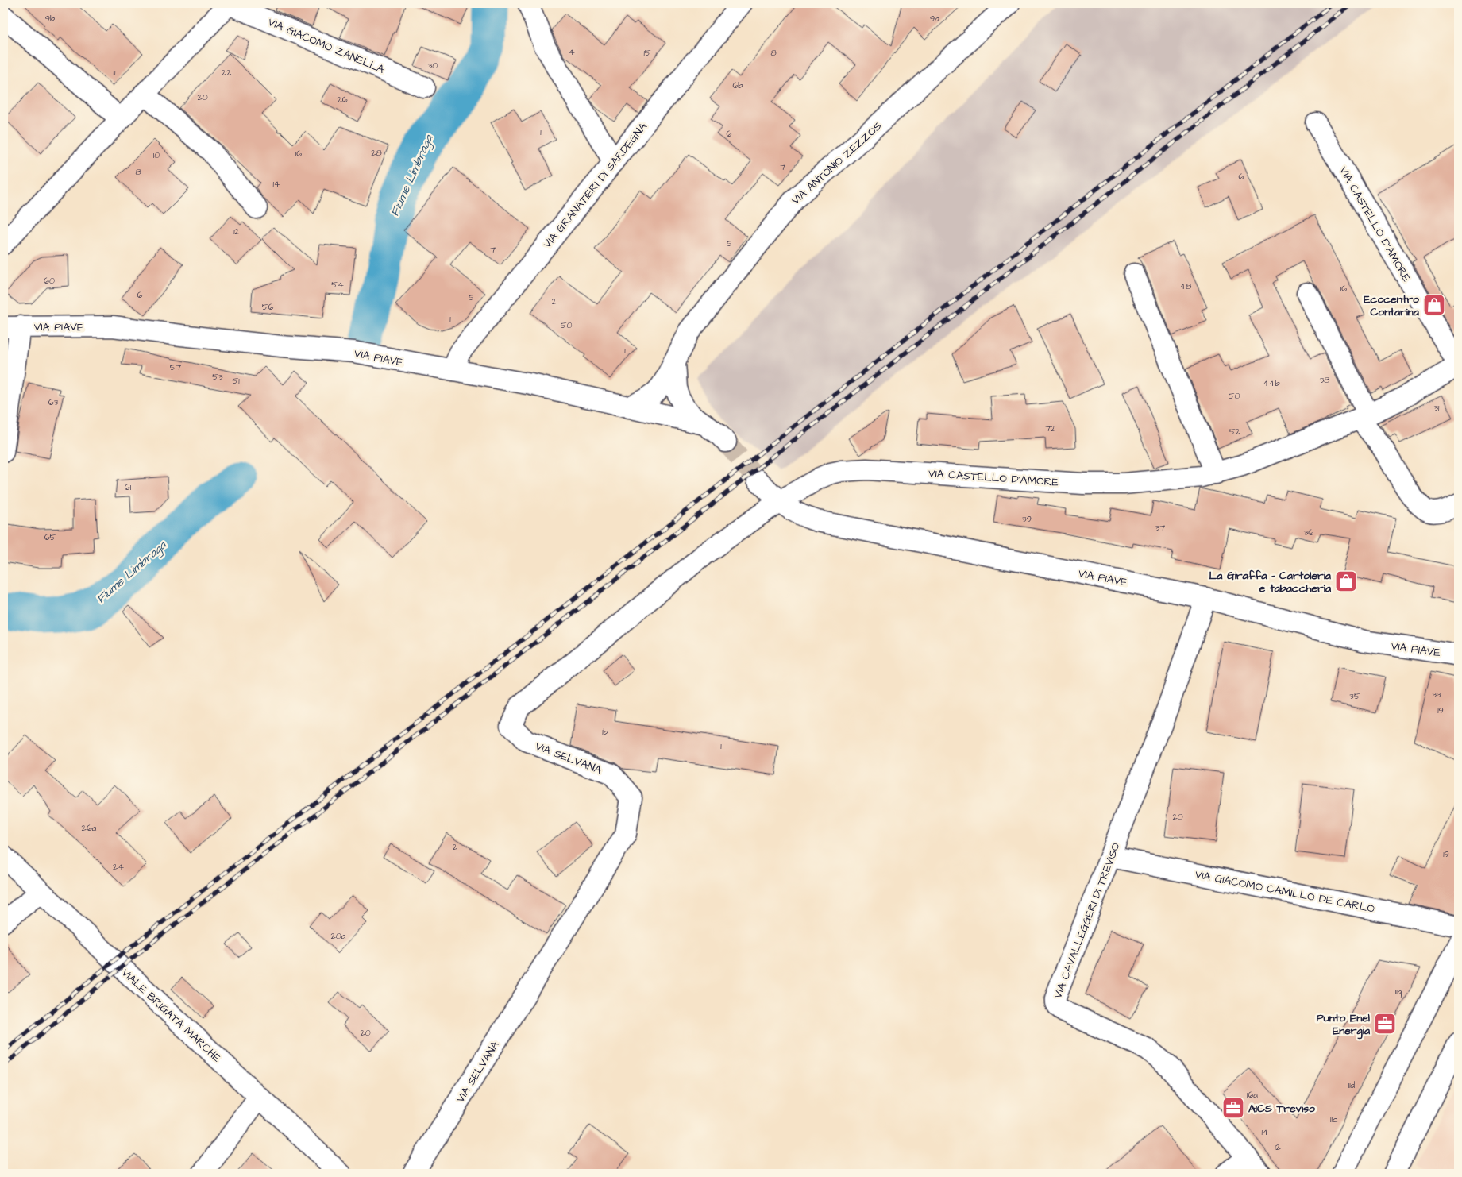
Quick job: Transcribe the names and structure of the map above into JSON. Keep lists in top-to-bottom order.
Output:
{
  "streets": {
    "street": [
      "VIA GIACOMO ZANELLA",
      "VIA ANTONIO ZEZZOS",
      "VIA GRANATIERI DI SARDEGNA",
      "VIA CASTELLO D'AMORE",
      "VIA PIAVE",
      "VIA SELVANA",
      "VIA GIACOMO CAMILLO DE CARLO",
      "VIA CAVALLEGGERI DI TREVISO",
      "VIALE BRIGATA MARCHE"
    ]
  },
  "crossings": [
    ["VIA ANTONIO ZEZZOS", "VIA PIAVE"],
    ["VIA GRANATIERI DI SARDEGNA", "VIA PIAVE"],
    ["VIA CASTELLO D'AMORE", "VIA PIAVE"],
    ["VIA CASTELLO D'AMORE", "VIA SELVANA"],
    ["VIA PIAVE", "VIA SELVANA"],
    ["VIA PIAVE", "VIA CAVALLEGGERI DI TREVISO"],
    ["VIA GIACOMO CAMILLO DE CARLO", "VIA CAVALLEGGERI DI TREVISO"]
  ],
  "water": ["Fiume Limbraga"],
  "places": {
    "shop": ["Ecocentro Contarina", "La Giraffa - Cartoleria e tabaccheria"],
    "office": ["Punto Enel Energia", "AICS Treviso"]
  },
  "house_numbers": [
    "9b",
    "9a",
    "4",
    "15",
    "8",
    "30",
    "11",
    "22",
    "6b",
    "20",
    "26",
    "1",
    "6",
    "28",
    "16",
    "10",
    "7",
    "8",
    "6",
    "14",
    "12",
    "5",
    "7",
    "60",
    "54",
    "48",
    "16",
    "6",
    "5",
    "2",
    "56",
    "1",
    "50",
    "1",
    "57",
    "53",
    "38",
    "51",
    "44b",
    "50",
    "63",
    "31",
    "72",
    "52",
    "61",
    "39",
    "37",
    "36",
    "65",
    "33",
    "35",
    "19",
    "1b",
    "1",
    "20",
    "26a",
    "2",
    "19",
    "24",
    "20a",
    "11g",
    "20",
    "11d",
    "16a",
    "11c",
    "14",
    "12"
  ]
}
